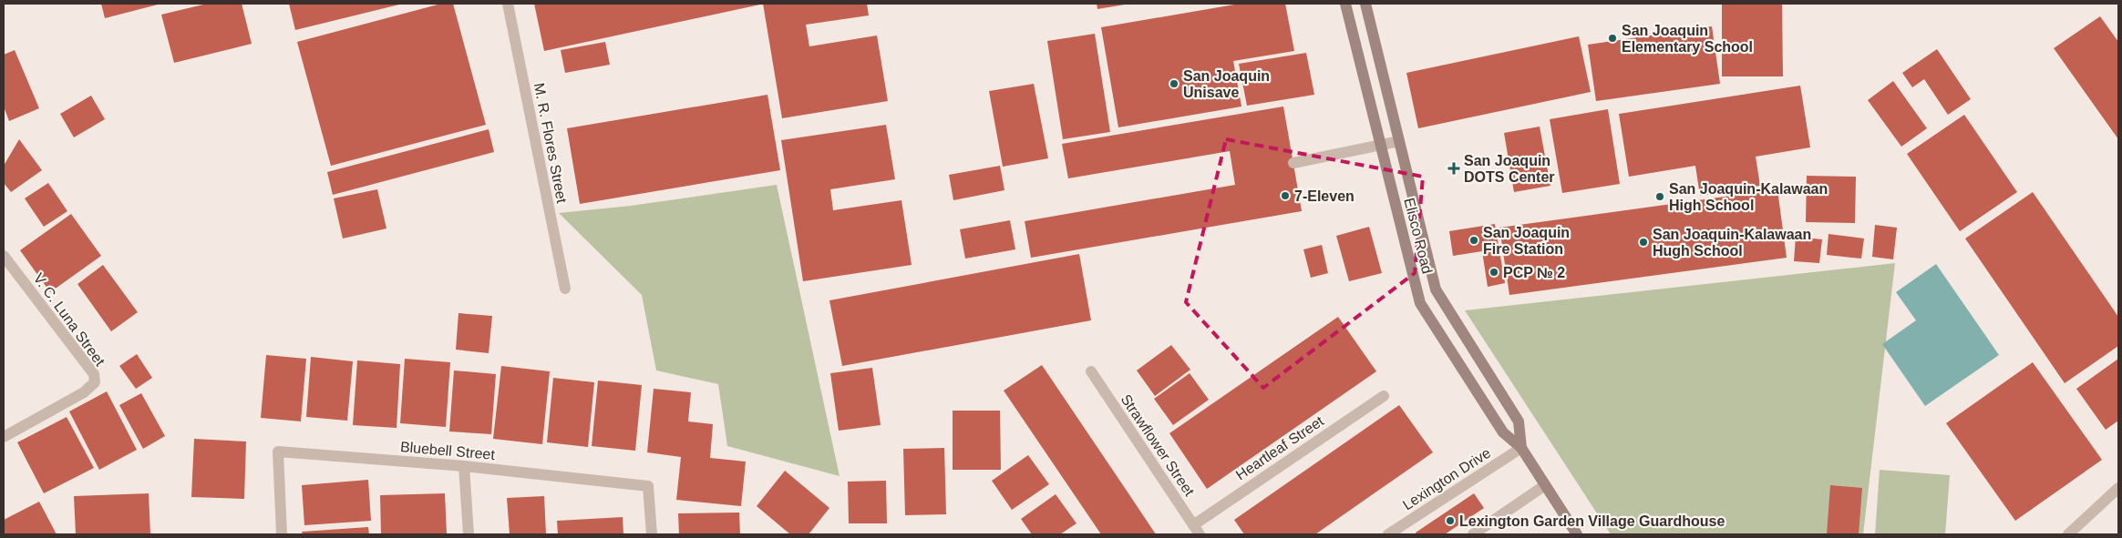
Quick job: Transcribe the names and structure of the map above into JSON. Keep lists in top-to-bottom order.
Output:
{
  "streets": {
    "main road": ["Elisco Road"],
    "street": [
      "M. R. Flores Street",
      "V. C. Luna Street",
      "Strawflower Street",
      "Heartleaf Street",
      "Bluebell Street",
      "Lexington Drive"
    ]
  },
  "crossings": [
    ["Elisco Road", "Lexington Drive"],
    ["Strawflower Street", "Heartleaf Street"]
  ],
  "places": {
    "other": [
      "San Joaquin Elementary School",
      "San Joaquin Unisave",
      "7-Eleven",
      "San Joaquin-Kalawaan High School",
      "San Joaquin Fire Station",
      "San Joaquin-Kalawaan Hugh School",
      "PCP № 2",
      "Lexington Garden Village Guardhouse"
    ],
    "health": ["San Joaquin DOTS Center"]
  }
}
